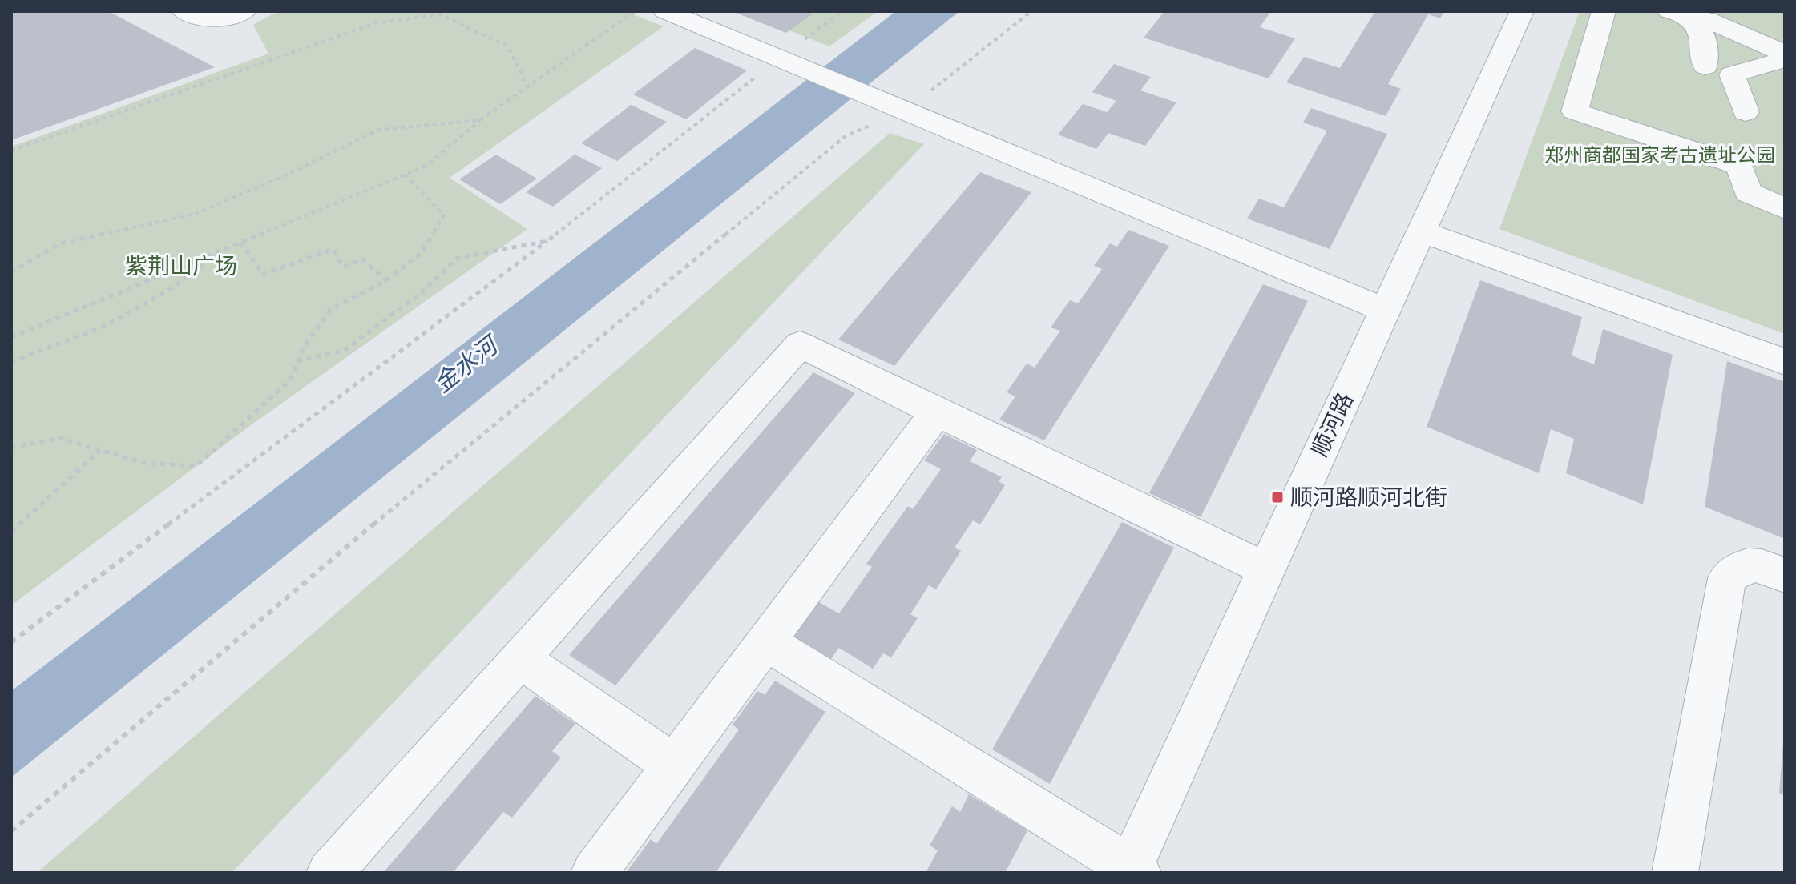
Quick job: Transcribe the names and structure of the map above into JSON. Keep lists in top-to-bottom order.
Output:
{
  "streets": {
    "street": ["顺河路"]
  },
  "water": ["金水河"],
  "parks": ["郑州商都国家考古遗址公园", "紫荆山广场"],
  "places": {
    "transit": ["顺河路顺河北街"]
  }
}
